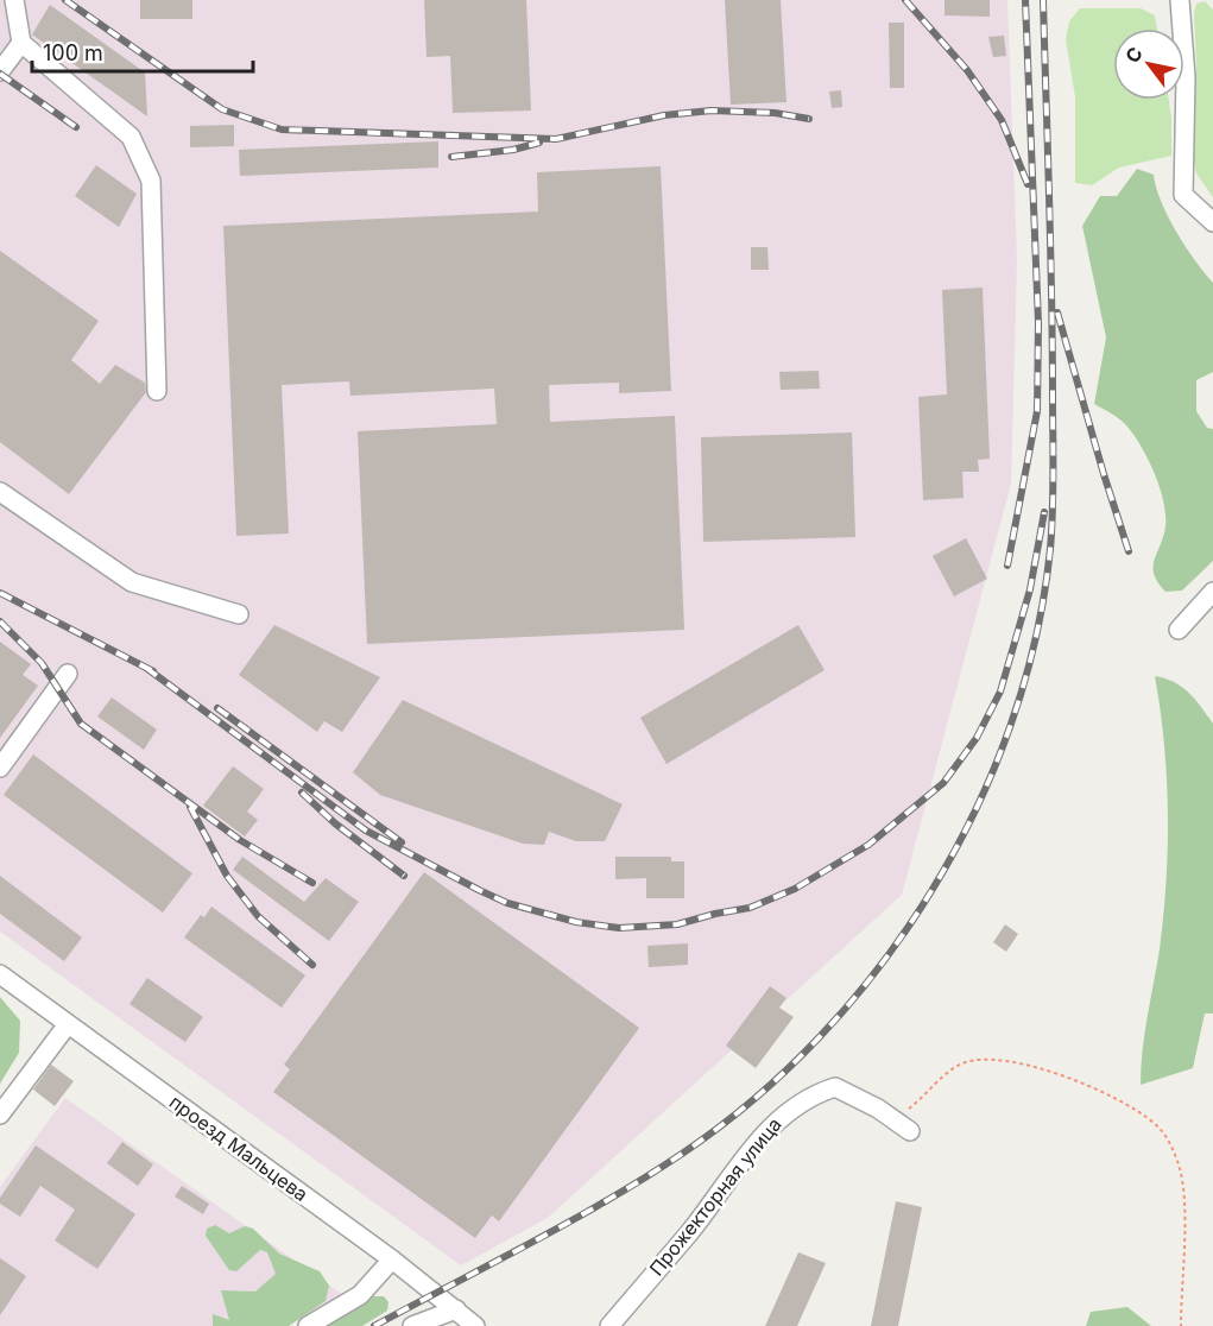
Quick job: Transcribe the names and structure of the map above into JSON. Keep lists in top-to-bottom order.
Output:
{
  "streets": {
    "street": ["проезд Мальцева", "Прожекторная улица"]
  },
  "scale_bar": "100 m",
  "north": "top left"
}
